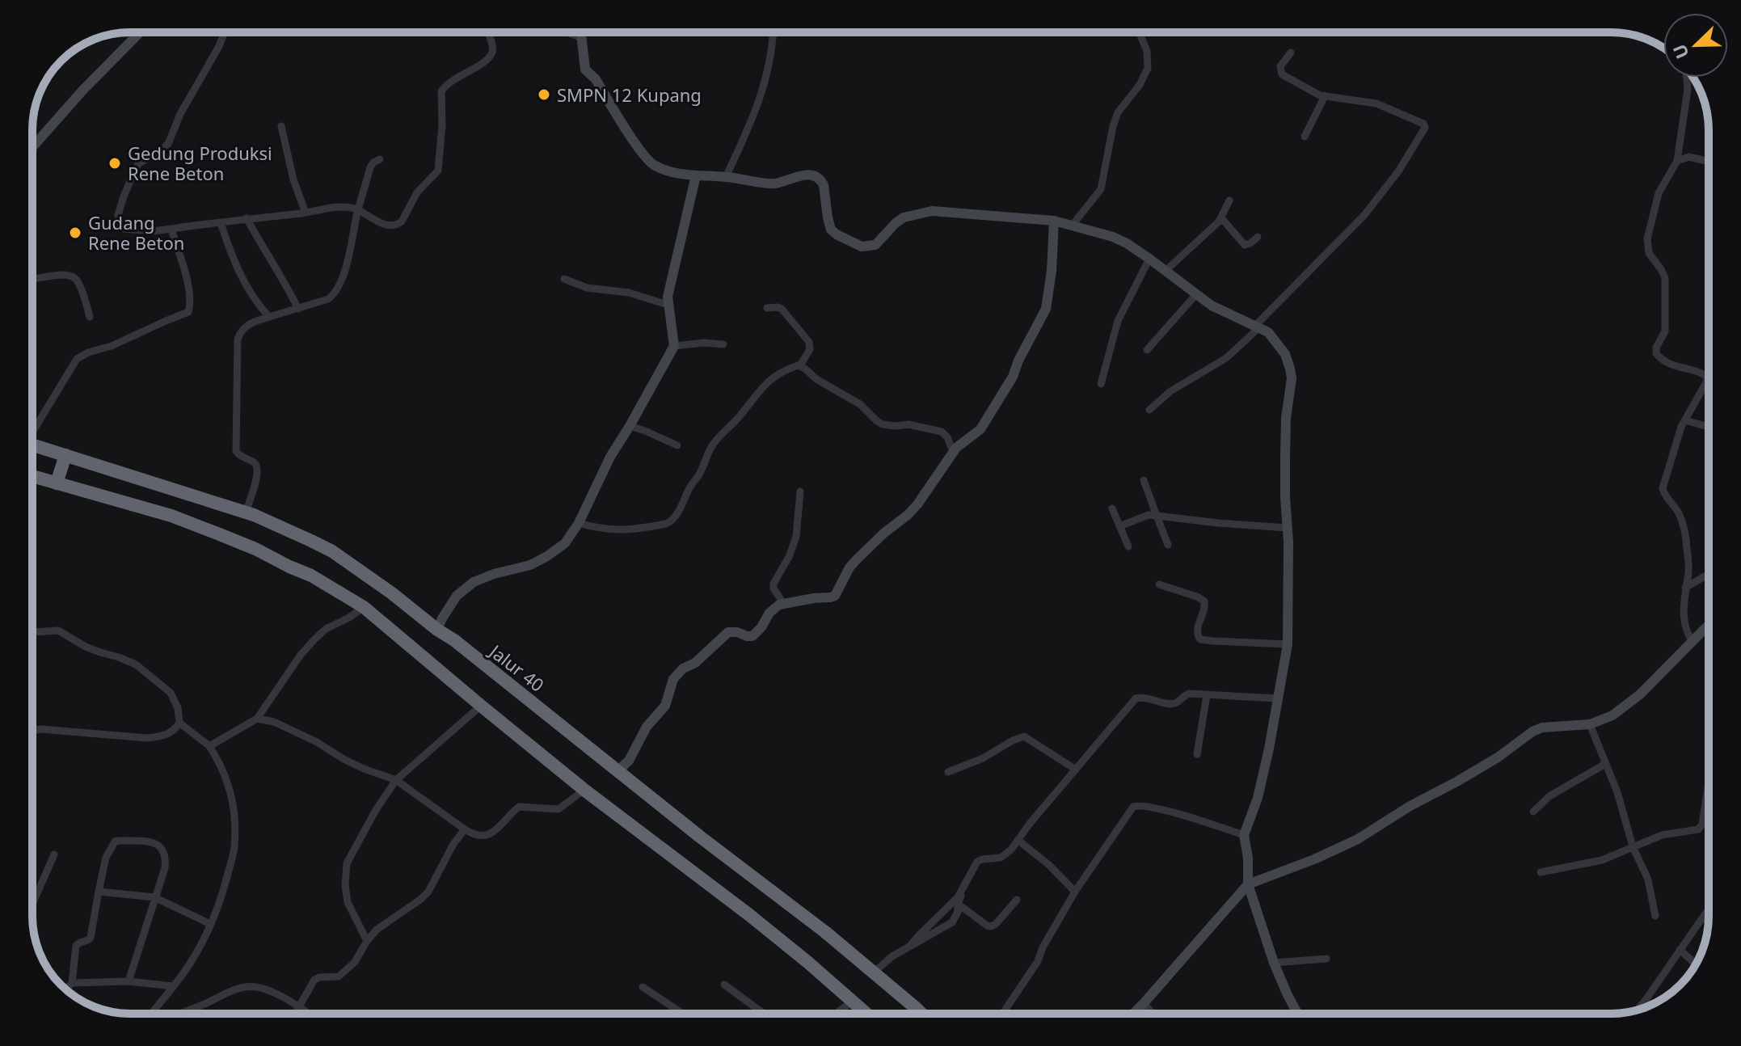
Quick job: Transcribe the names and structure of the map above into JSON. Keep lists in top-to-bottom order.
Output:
{
  "streets": {
    "highway": ["Jalur 40"]
  },
  "places": ["SMPN 12 Kupang", "Gedung Produksi Rene Beton", "Gudang Rene Beton"],
  "north": "bottom left"
}
